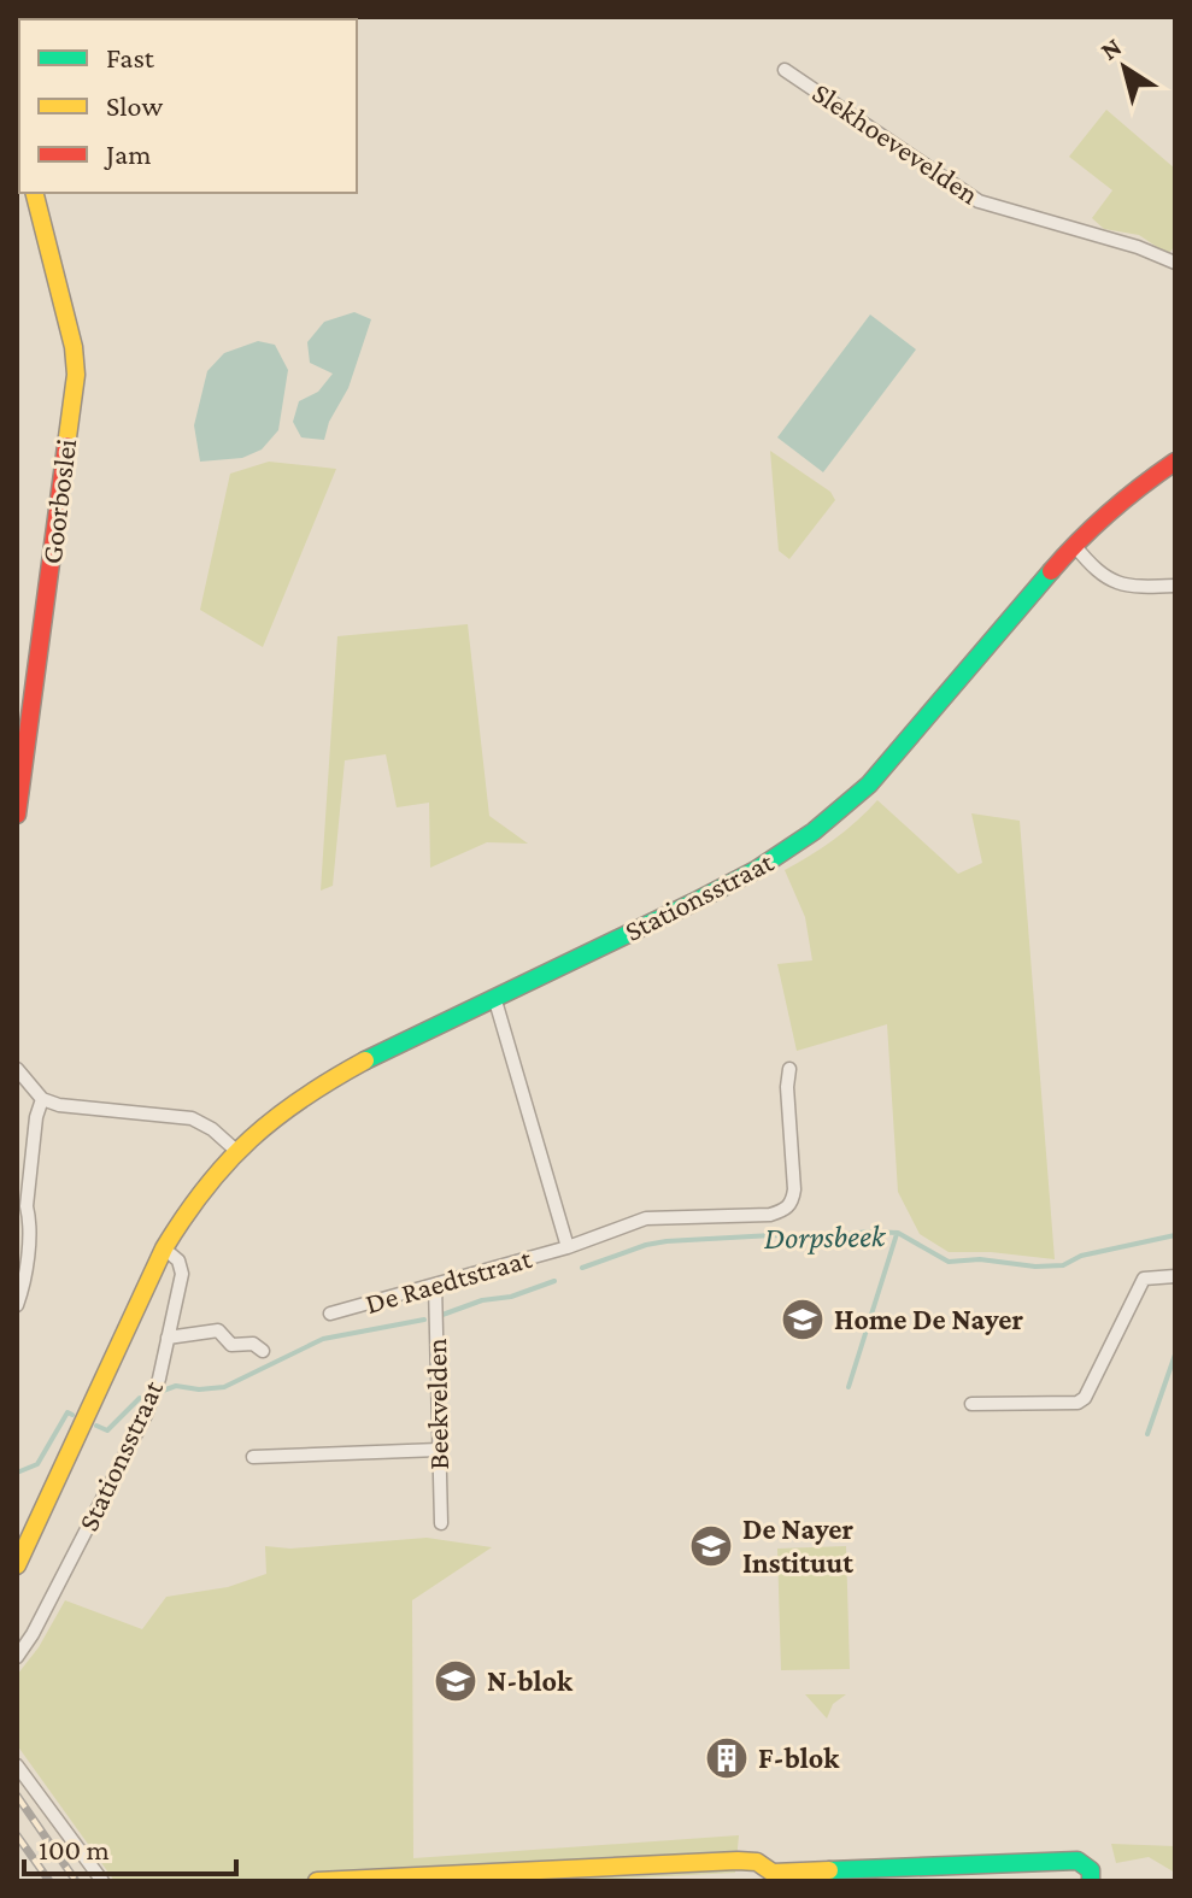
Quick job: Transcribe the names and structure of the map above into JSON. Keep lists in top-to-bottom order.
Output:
{
  "streets": {
    "street": [
      "Slekhoevevelden",
      "Goorboslei",
      "Stationsstraat",
      "De Raedtstraat",
      "Beekvelden"
    ]
  },
  "crossings": [
    ["De Raedtstraat", "Beekvelden"]
  ],
  "water": ["Dorpsbeek"],
  "places": {
    "school or university": ["Home De Nayer", "De Nayer Instituut", "N-blok"],
    "building": ["F-blok"]
  },
  "legend": ["Fast", "Slow", "Jam"],
  "scale_bar": "100 m",
  "north": "top left"
}
